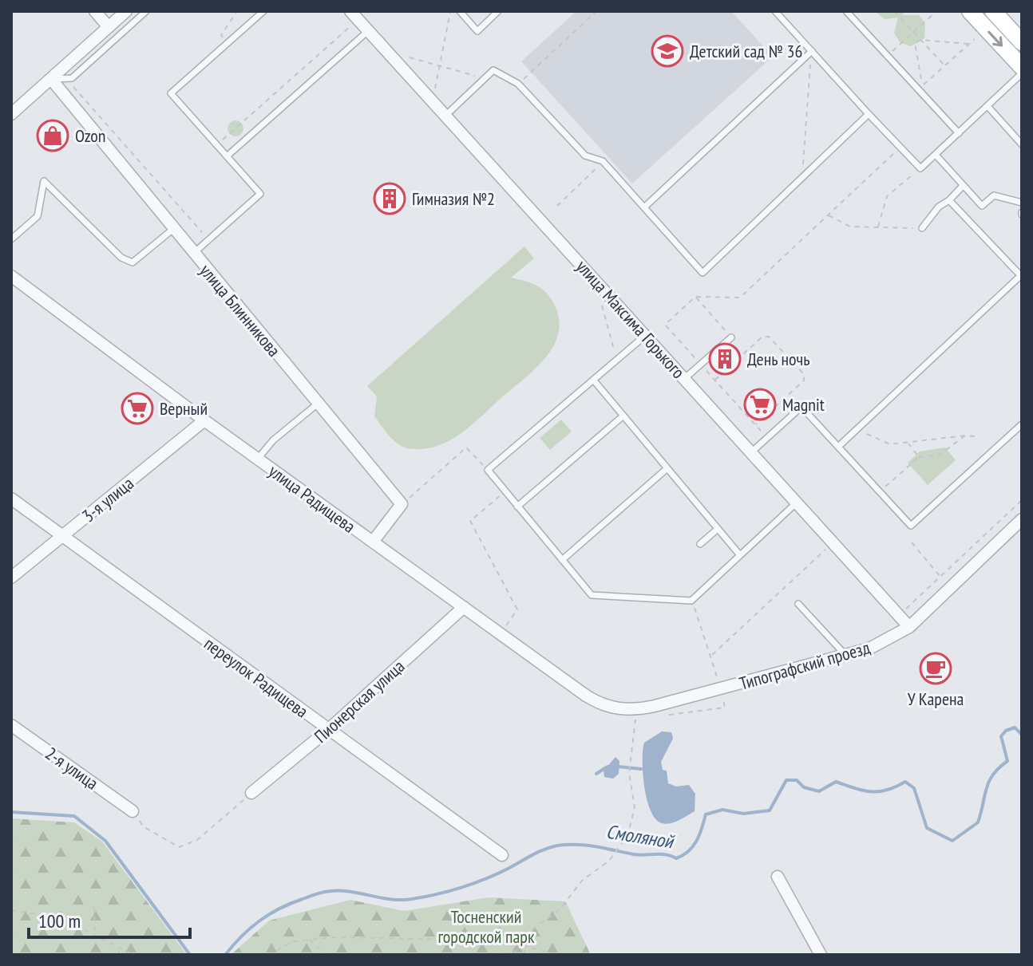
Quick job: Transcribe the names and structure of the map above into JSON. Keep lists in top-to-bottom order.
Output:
{
  "streets": {
    "street": [
      "улица Блинникова",
      "улица Максима Горького",
      "улица Радищева",
      "3-я улица",
      "Типографский проезд",
      "переулок Радищева",
      "Пионерская улица",
      "2-я улица"
    ]
  },
  "crossings": [
    ["улица Максима Горького", "Типографский проезд"],
    ["улица Радищева", "3-я улица"],
    ["улица Радищева", "Типографский проезд"],
    ["улица Радищева", "Пионерская улица"],
    ["3-я улица", "переулок Радищева"],
    ["переулок Радищева", "Пионерская улица"]
  ],
  "water": ["Смоляной"],
  "parks": ["Тосненский городской парк"],
  "places": {
    "school or university": ["Детский сад № 36"],
    "shop": ["Ozon"],
    "building": ["Гимназия №2", "День ночь"],
    "supermarket": ["Magnit", "Верный"],
    "cafe": ["У Карена"]
  },
  "scale_bar": "100 m"
}
